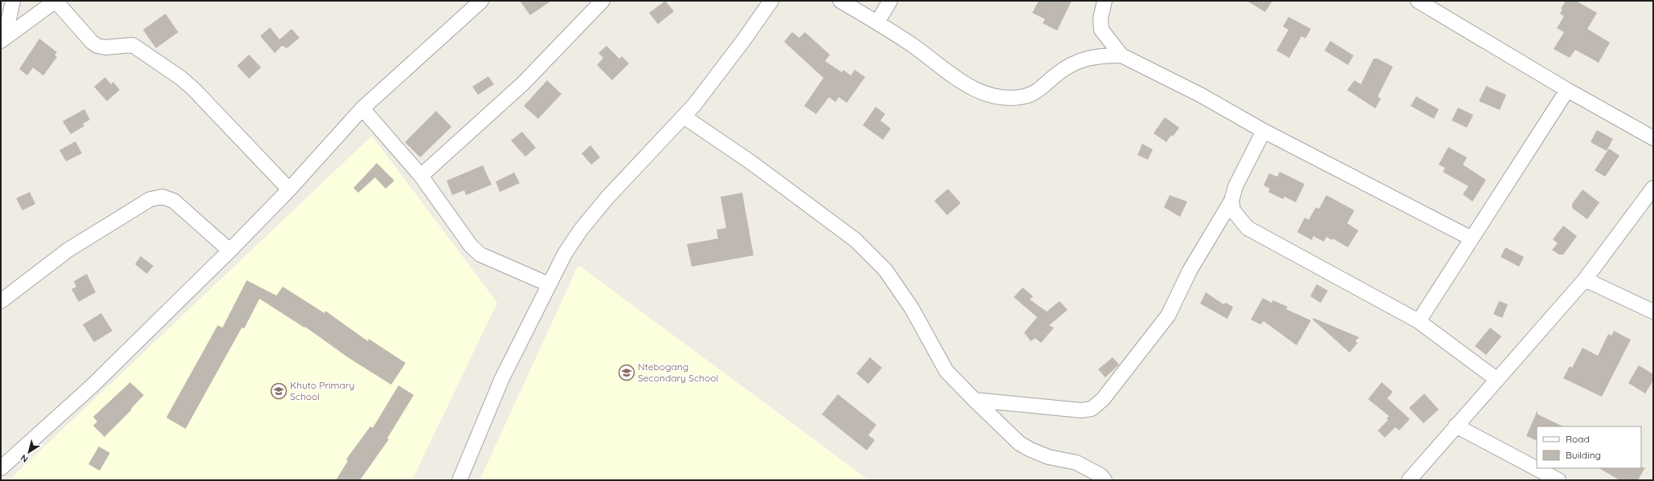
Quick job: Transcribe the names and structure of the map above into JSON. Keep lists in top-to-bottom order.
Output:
{
  "places": {
    "school or university": ["Ntebogang Secondary School", "Khuto Primary School"]
  },
  "legend": ["Road", "Building"],
  "north": "bottom left"
}
